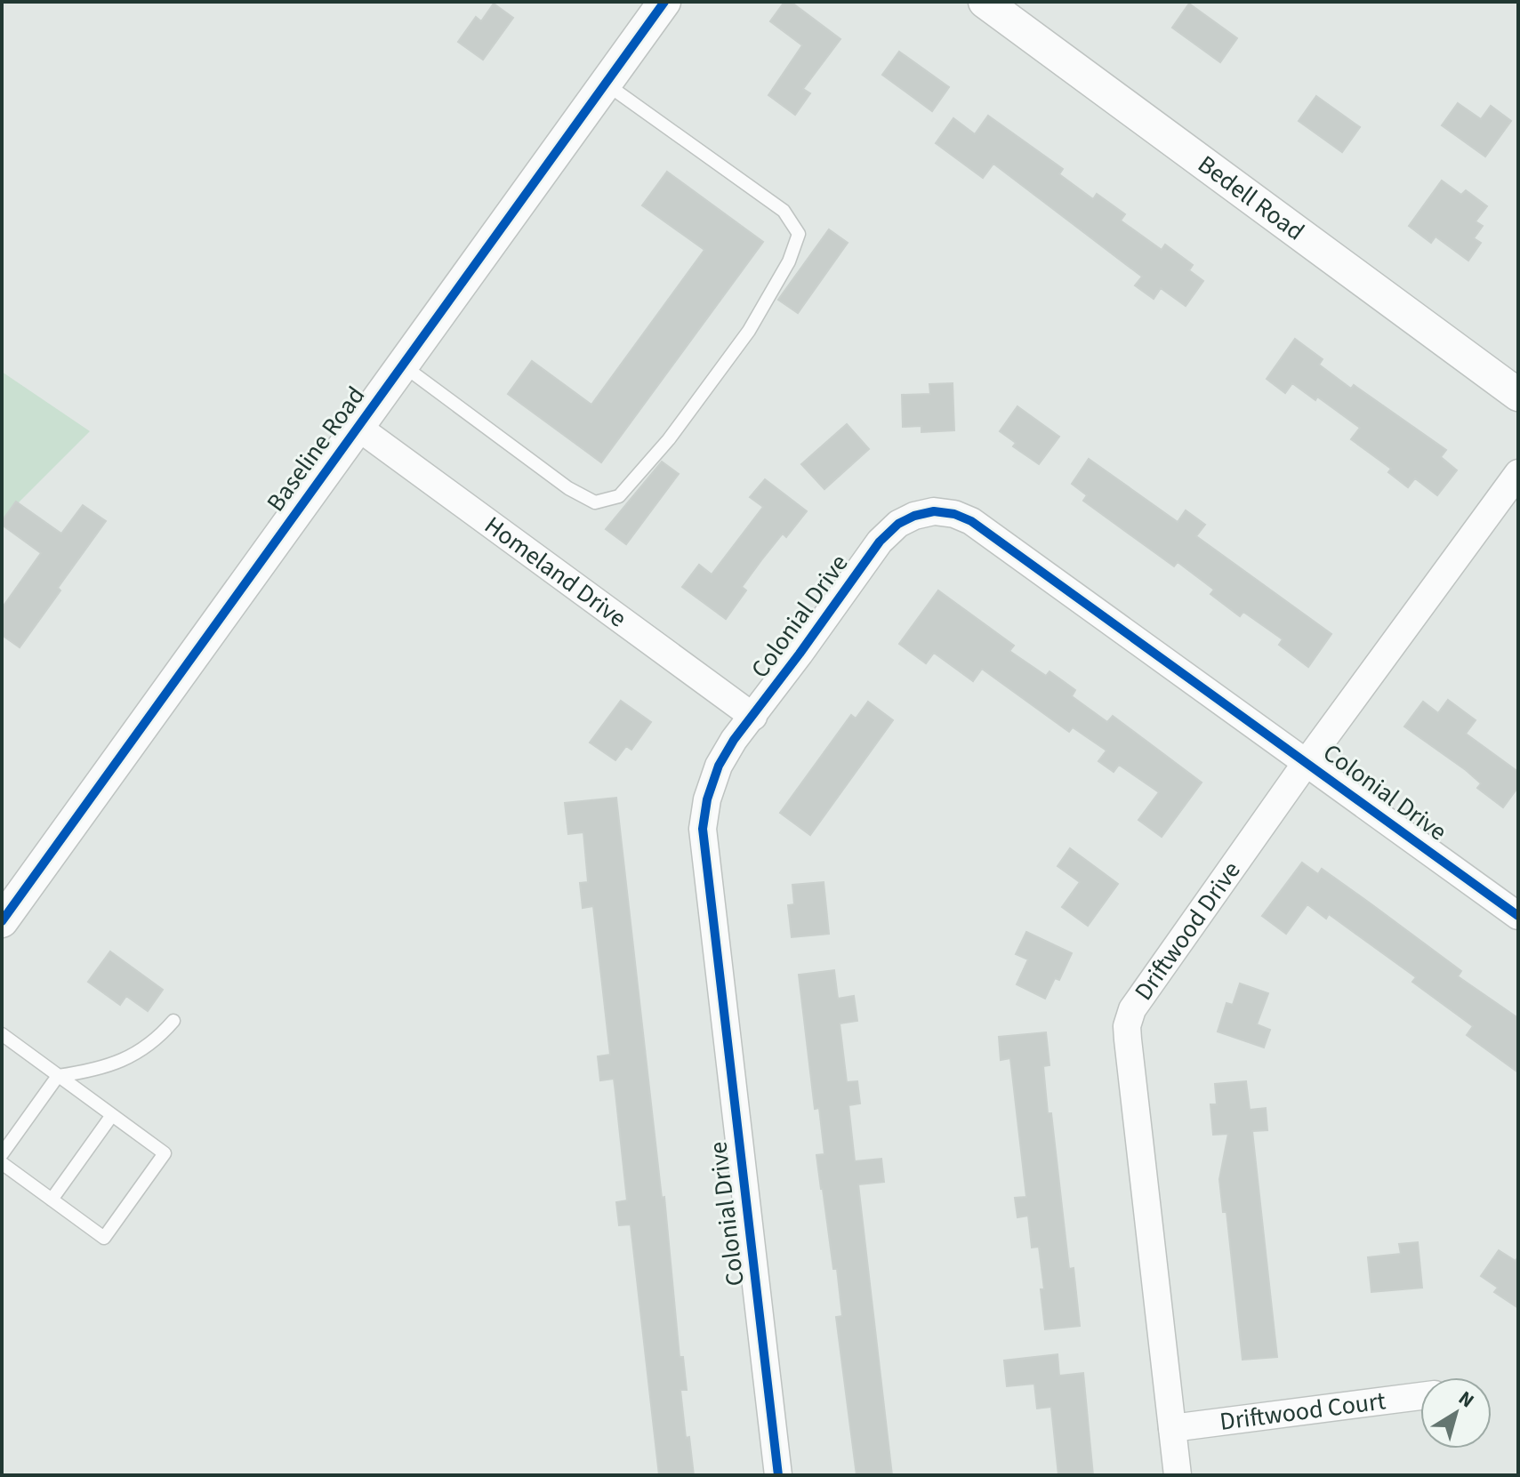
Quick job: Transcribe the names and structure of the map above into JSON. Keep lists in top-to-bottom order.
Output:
{
  "streets": {
    "street": [
      "Bedell Road",
      "Baseline Road",
      "Homeland Drive",
      "Colonial Drive",
      "Driftwood Drive",
      "Driftwood Court"
    ]
  },
  "crossings": [
    ["Baseline Road", "Homeland Drive"],
    ["Homeland Drive", "Colonial Drive"],
    ["Colonial Drive", "Driftwood Drive"],
    ["Driftwood Drive", "Driftwood Court"]
  ],
  "north": "top right"
}
